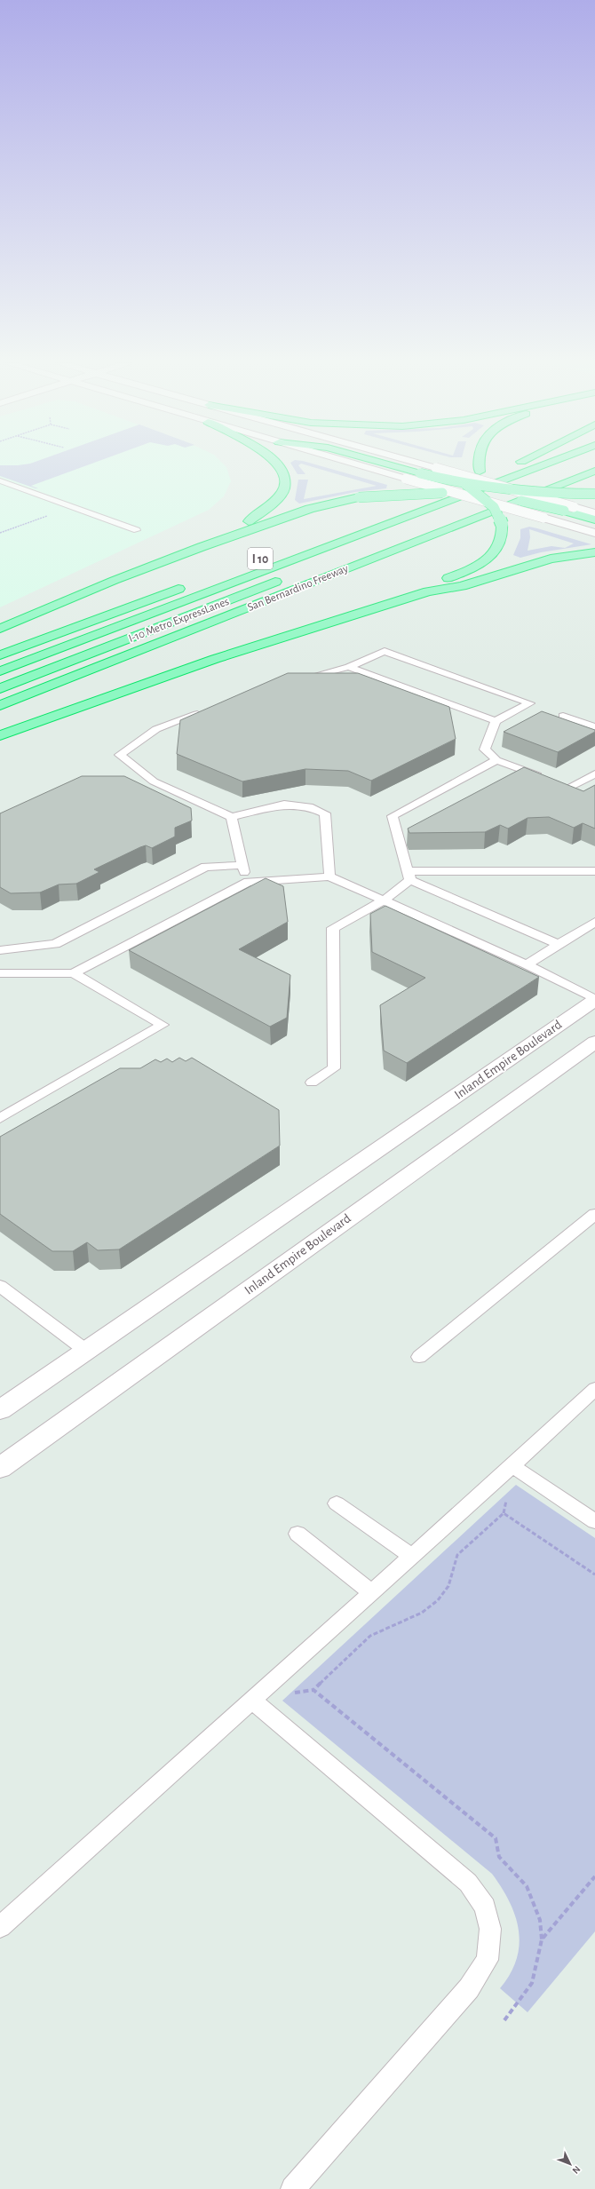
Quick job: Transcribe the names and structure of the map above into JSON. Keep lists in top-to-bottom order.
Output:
{
  "streets": {
    "highway": ["San Bernardino Freeway", "I-10 Metro ExpressLanes"],
    "main road": ["Inland Empire Boulevard"]
  },
  "north": "bottom right"
}
